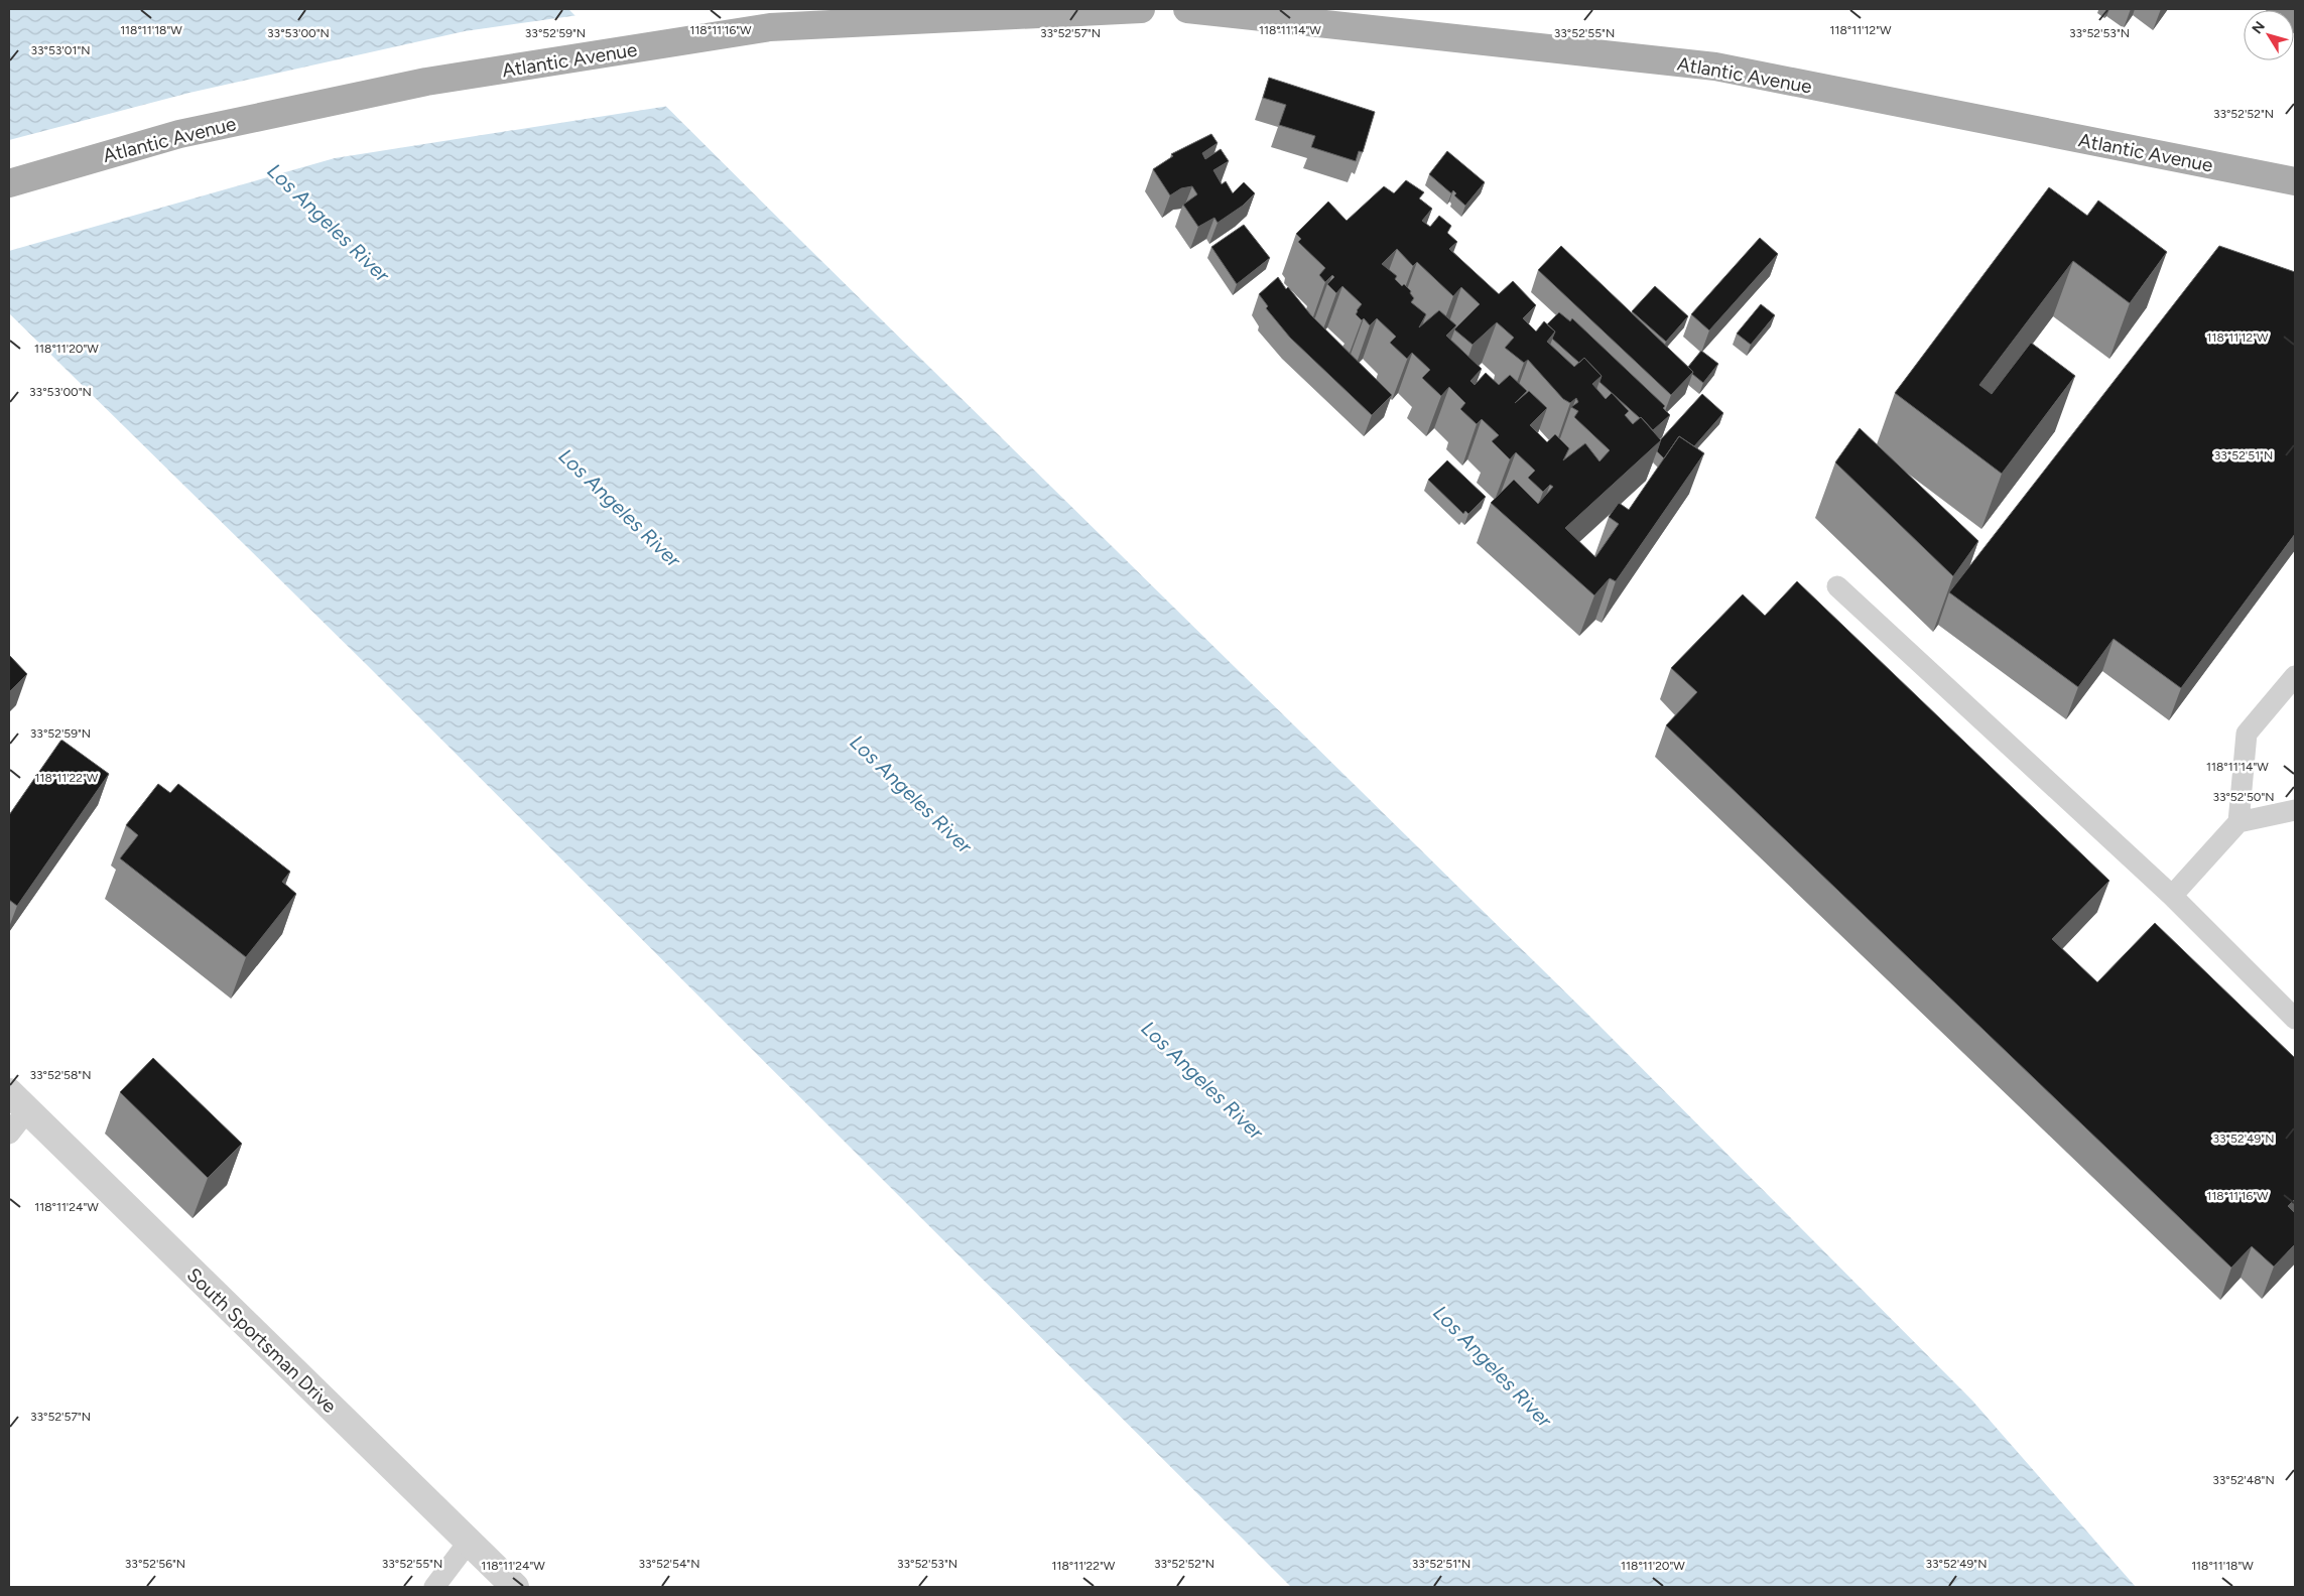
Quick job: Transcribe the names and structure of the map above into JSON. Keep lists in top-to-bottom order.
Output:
{
  "streets": {
    "main road": ["Atlantic Avenue"],
    "street": ["South Sportsman Drive"]
  },
  "water": ["Los Angeles River"],
  "north": "top left",
  "coordinates": [
    "118°11'18\"W",
    "118°11'16\"W",
    "118°11'14\"W",
    "118°11'12\"W",
    "33°53'00\"N",
    "33°52'59\"N",
    "33°52'57\"N",
    "33°52'55\"N",
    "33°52'53\"N",
    "33°53'01\"N",
    "33°52'52\"N",
    "118°11'20\"W",
    "33°52'51\"N",
    "118°11'22\"W",
    "33°52'50\"N",
    "33°52'58\"N",
    "33°52'49\"N",
    "118°11'24\"W",
    "33°52'48\"N",
    "33°52'56\"N",
    "33°52'54\"N"
  ]
}
